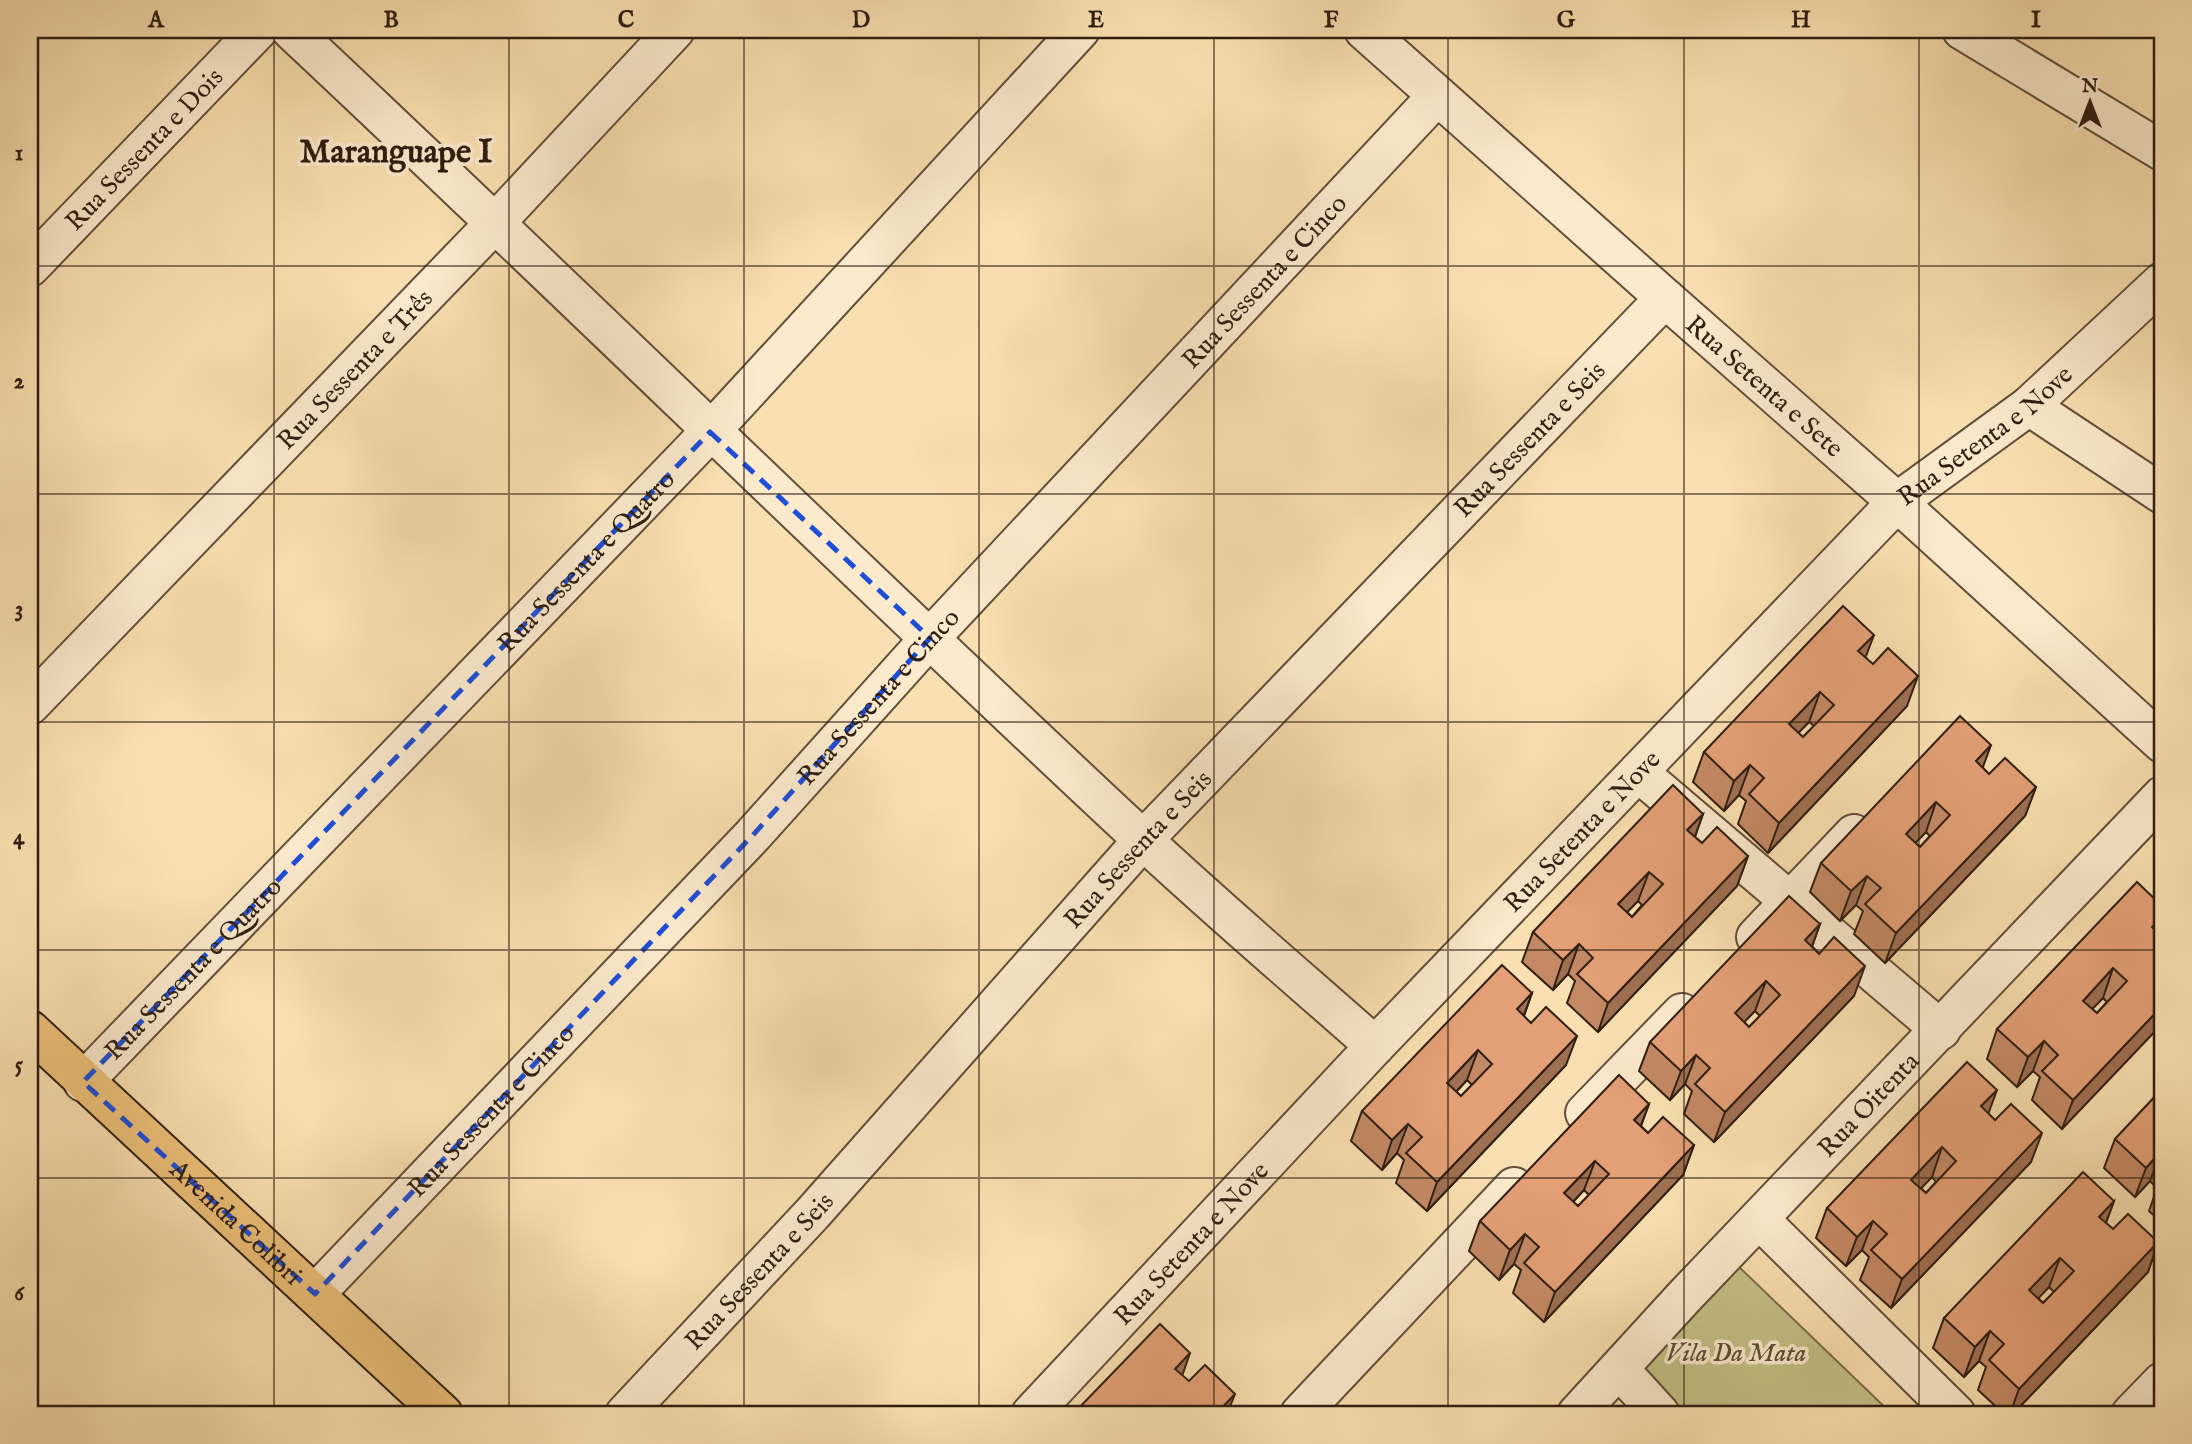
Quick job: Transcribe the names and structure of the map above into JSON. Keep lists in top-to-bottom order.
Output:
{
  "streets": {
    "main road": ["Avenida Colibri"],
    "street": [
      "Rua Sessenta e Dois",
      "Rua Sessenta e Cinco",
      "Rua Sessenta e Três",
      "Rua Setenta e Sete",
      "Rua Setenta e Nove",
      "Rua Sessenta e Seis",
      "Rua Sessenta e Quatro",
      "Rua Oitenta"
    ]
  },
  "crossings": [
    ["Rua Sessenta e Cinco", "Rua Setenta e Sete"],
    ["Rua Sessenta e Cinco", "Avenida Colibri"],
    ["Rua Setenta e Sete", "Rua Setenta e Nove"],
    ["Rua Setenta e Sete", "Rua Sessenta e Seis"],
    ["Rua Sessenta e Quatro", "Avenida Colibri"]
  ],
  "districts": ["Maranguape I"],
  "parks": ["Vila Da Mata"],
  "north": "top",
  "grid": {
    "columns": [
      "A",
      "B",
      "C",
      "D",
      "E",
      "F",
      "G",
      "H",
      "I"
    ],
    "rows": [
      "1",
      "2",
      "3",
      "4",
      "5",
      "6"
    ]
  }
}
